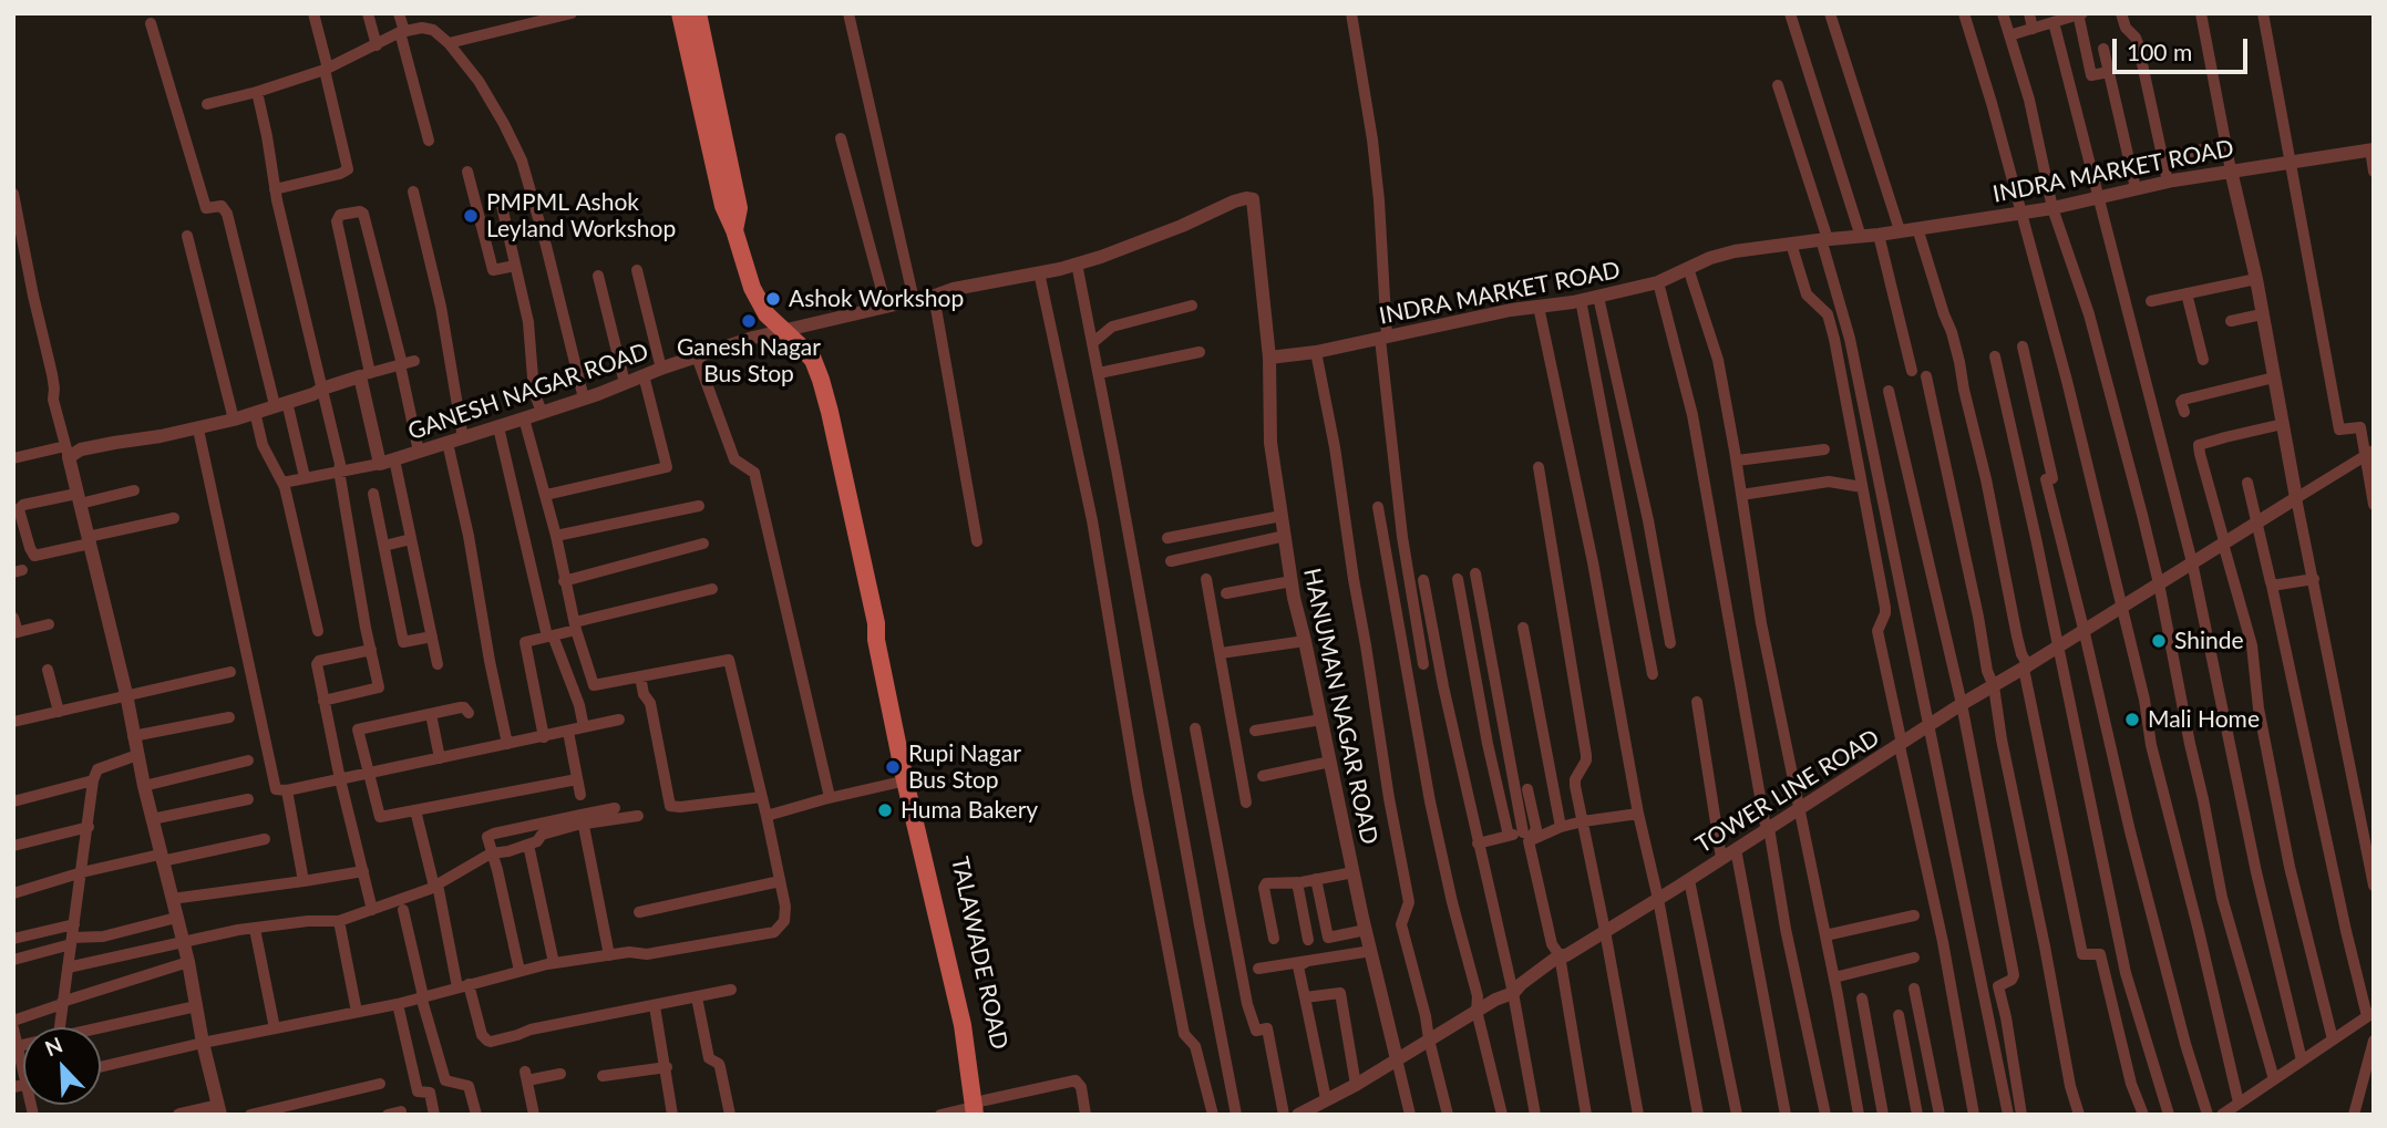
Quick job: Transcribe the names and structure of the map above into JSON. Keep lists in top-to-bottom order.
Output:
{
  "streets": {
    "main road": ["TALAWADE ROAD"],
    "street": [
      "INDRA MARKET ROAD",
      "GANESH NAGAR ROAD",
      "HANUMAN NAGAR ROAD",
      "TOWER LINE ROAD"
    ]
  },
  "crossings": [
    ["INDRA MARKET ROAD", "HANUMAN NAGAR ROAD"],
    ["GANESH NAGAR ROAD", "TALAWADE ROAD"],
    ["HANUMAN NAGAR ROAD", "TOWER LINE ROAD"]
  ],
  "places": [
    "PMPML Ashok Leyland Workshop",
    "Ashok Workshop",
    "Ganesh Nagar Bus Stop",
    "Shinde",
    "Mali Home",
    "Rupi Nagar Bus Stop",
    "Huma Bakery"
  ],
  "scale_bar": "100 m",
  "north": "top left"
}
